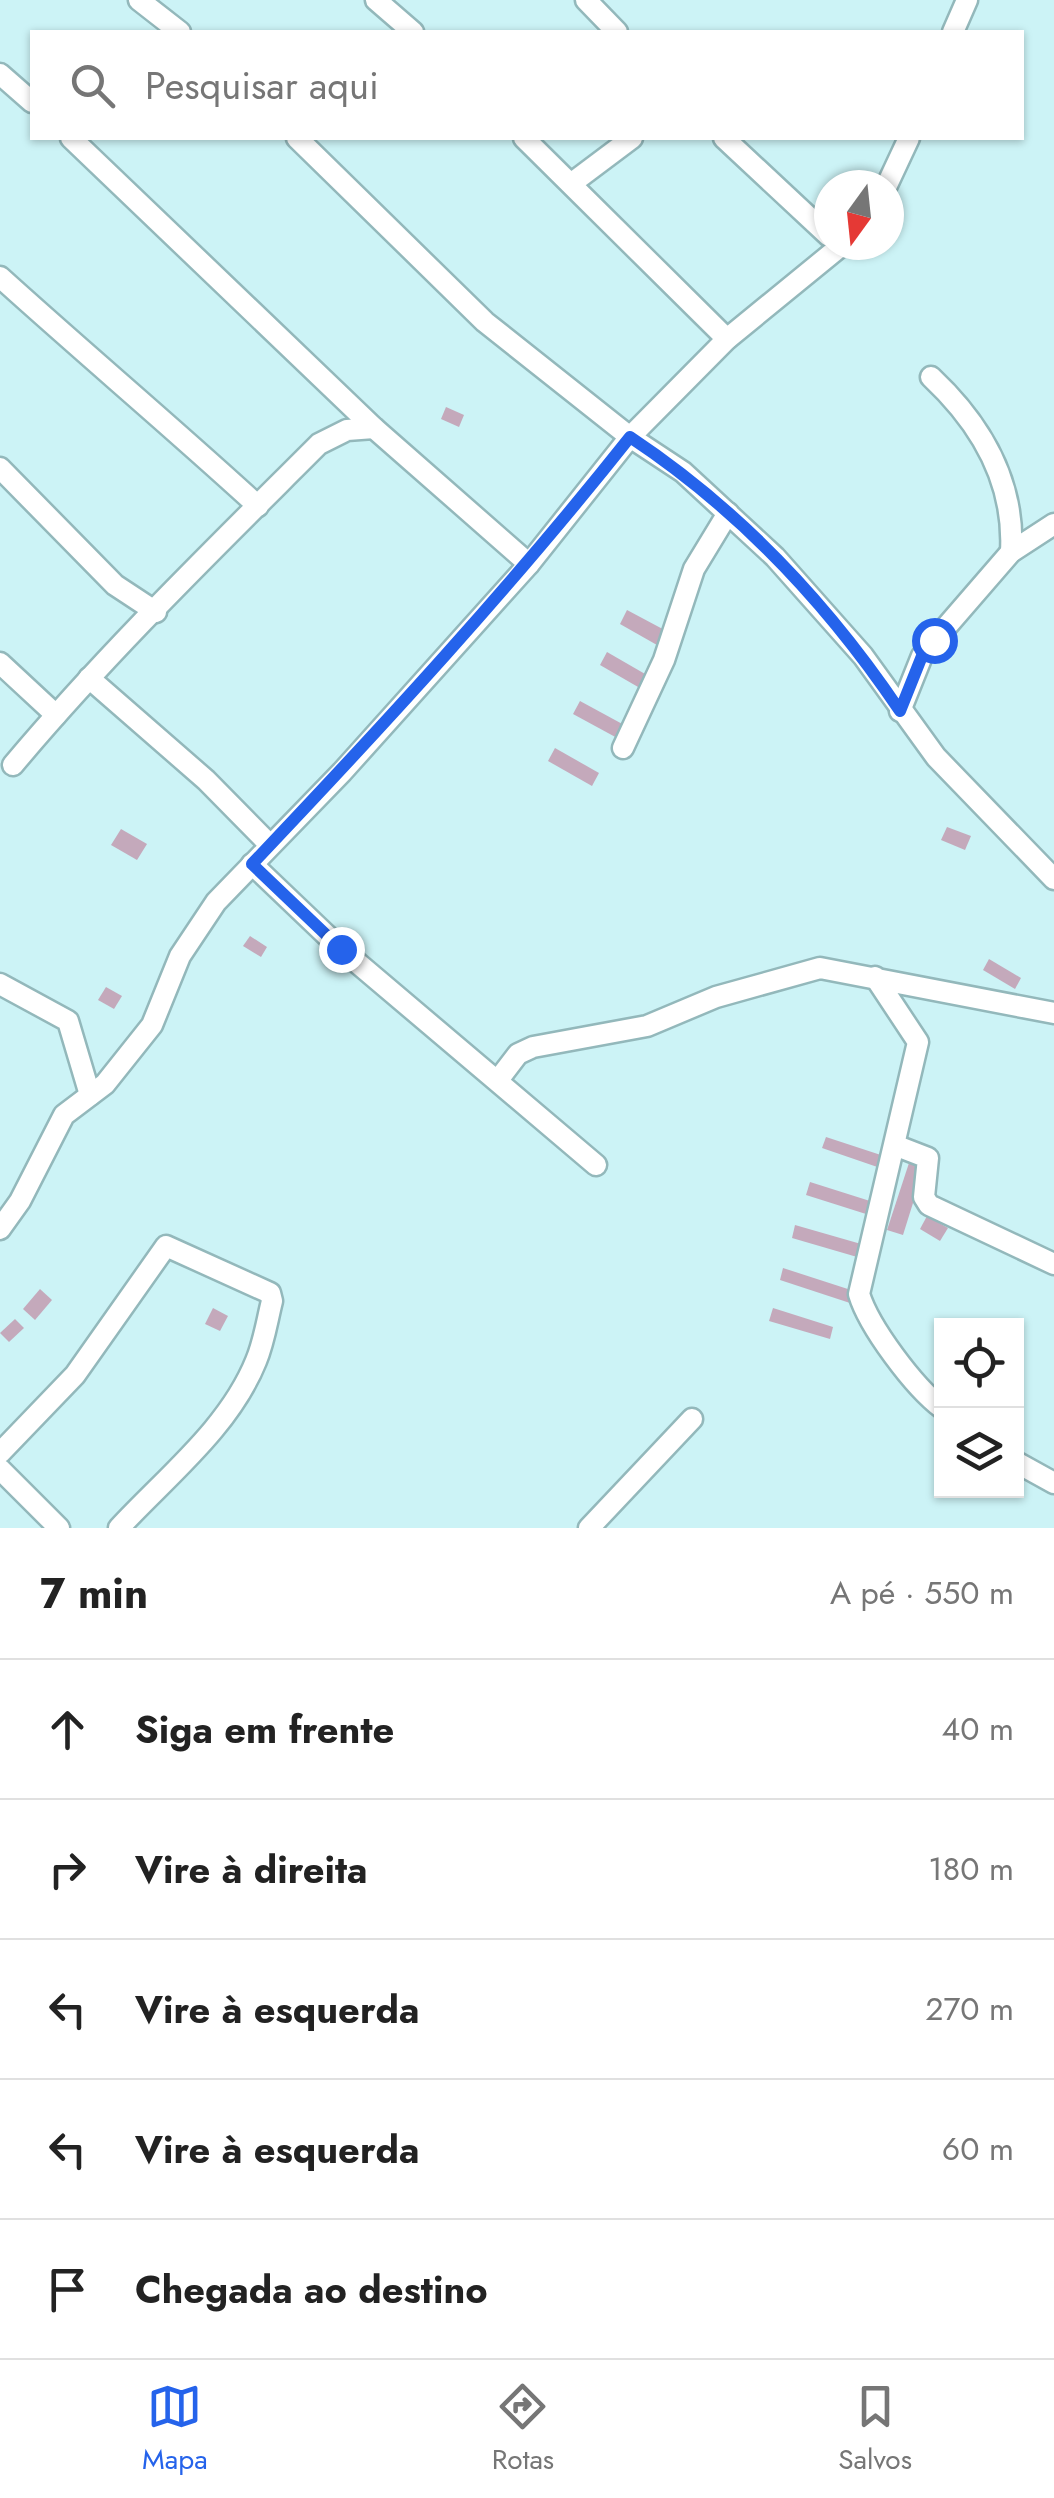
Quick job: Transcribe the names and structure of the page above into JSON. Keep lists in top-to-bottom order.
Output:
{
  "north": "bottom",
  "page": {
    "search": "Pesquisar aqui",
    "heading": ["7 min", "A pé · 550 m"],
    "list": [
      ["Siga em frente", "40 m"],
      ["Vire à direita", "180 m"],
      ["Vire à esquerda", "270 m"],
      ["Vire à esquerda", "60 m"],
      "Chegada ao destino"
    ],
    "nav": ["Mapa", "Rotas", "Salvos"]
  }
}
